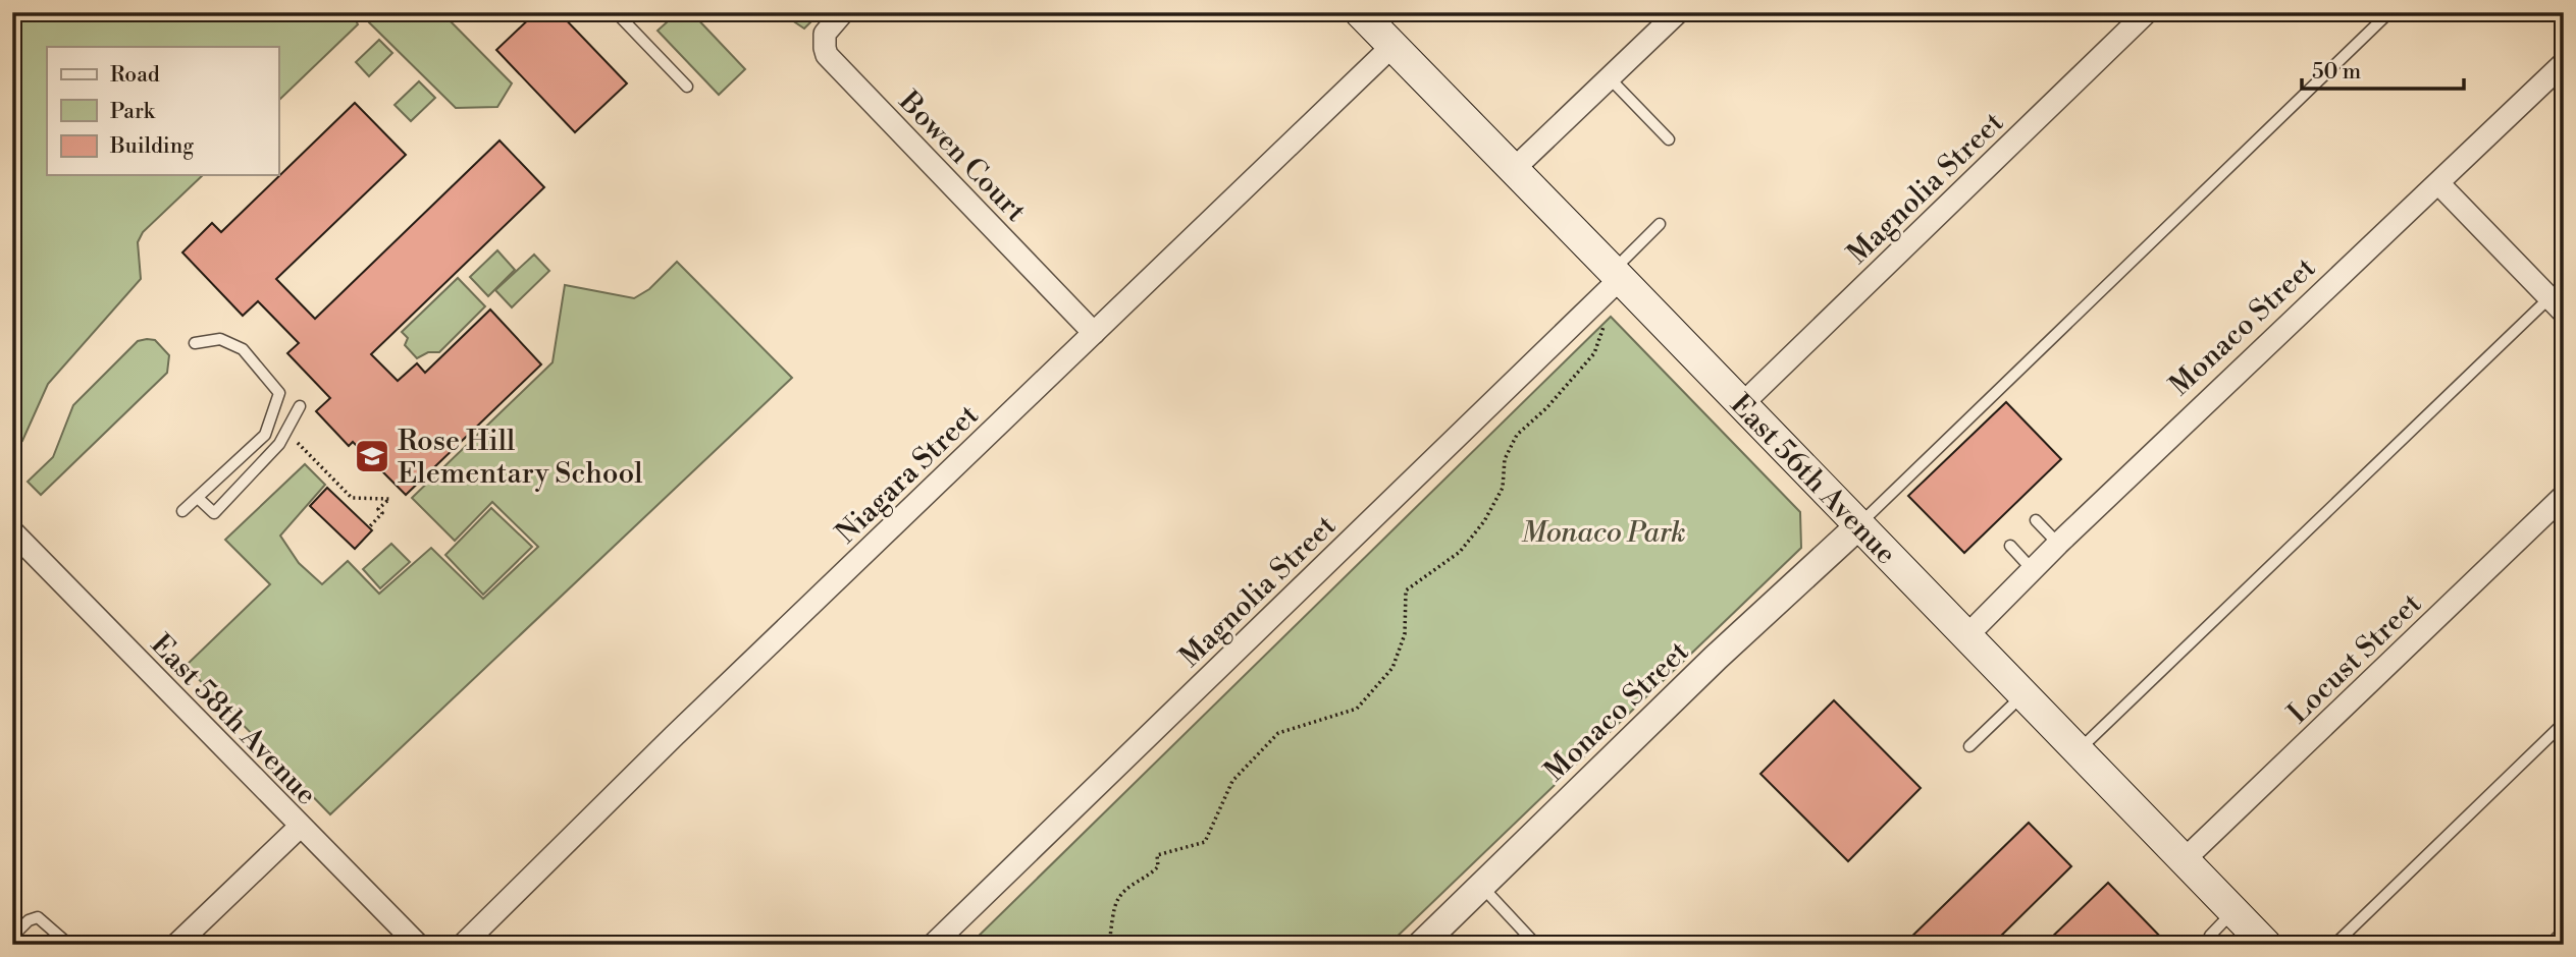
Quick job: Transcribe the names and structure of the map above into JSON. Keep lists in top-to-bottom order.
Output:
{
  "streets": {
    "main road": ["East 56th Avenue"],
    "street": [
      "Bowen Court",
      "Magnolia Street",
      "Monaco Street",
      "Niagara Street",
      "Locust Street",
      "East 58th Avenue"
    ]
  },
  "crossings": [
    ["Bowen Court", "Niagara Street"],
    ["Magnolia Street", "East 56th Avenue"],
    ["Monaco Street", "East 56th Avenue"],
    ["Niagara Street", "East 56th Avenue"],
    ["East 56th Avenue", "Locust Street"]
  ],
  "parks": ["Monaco Park"],
  "places": {
    "school or university": ["Rose Hill Elementary School"]
  },
  "legend": ["Road", "Park", "Building"],
  "scale_bar": "50 m"
}
